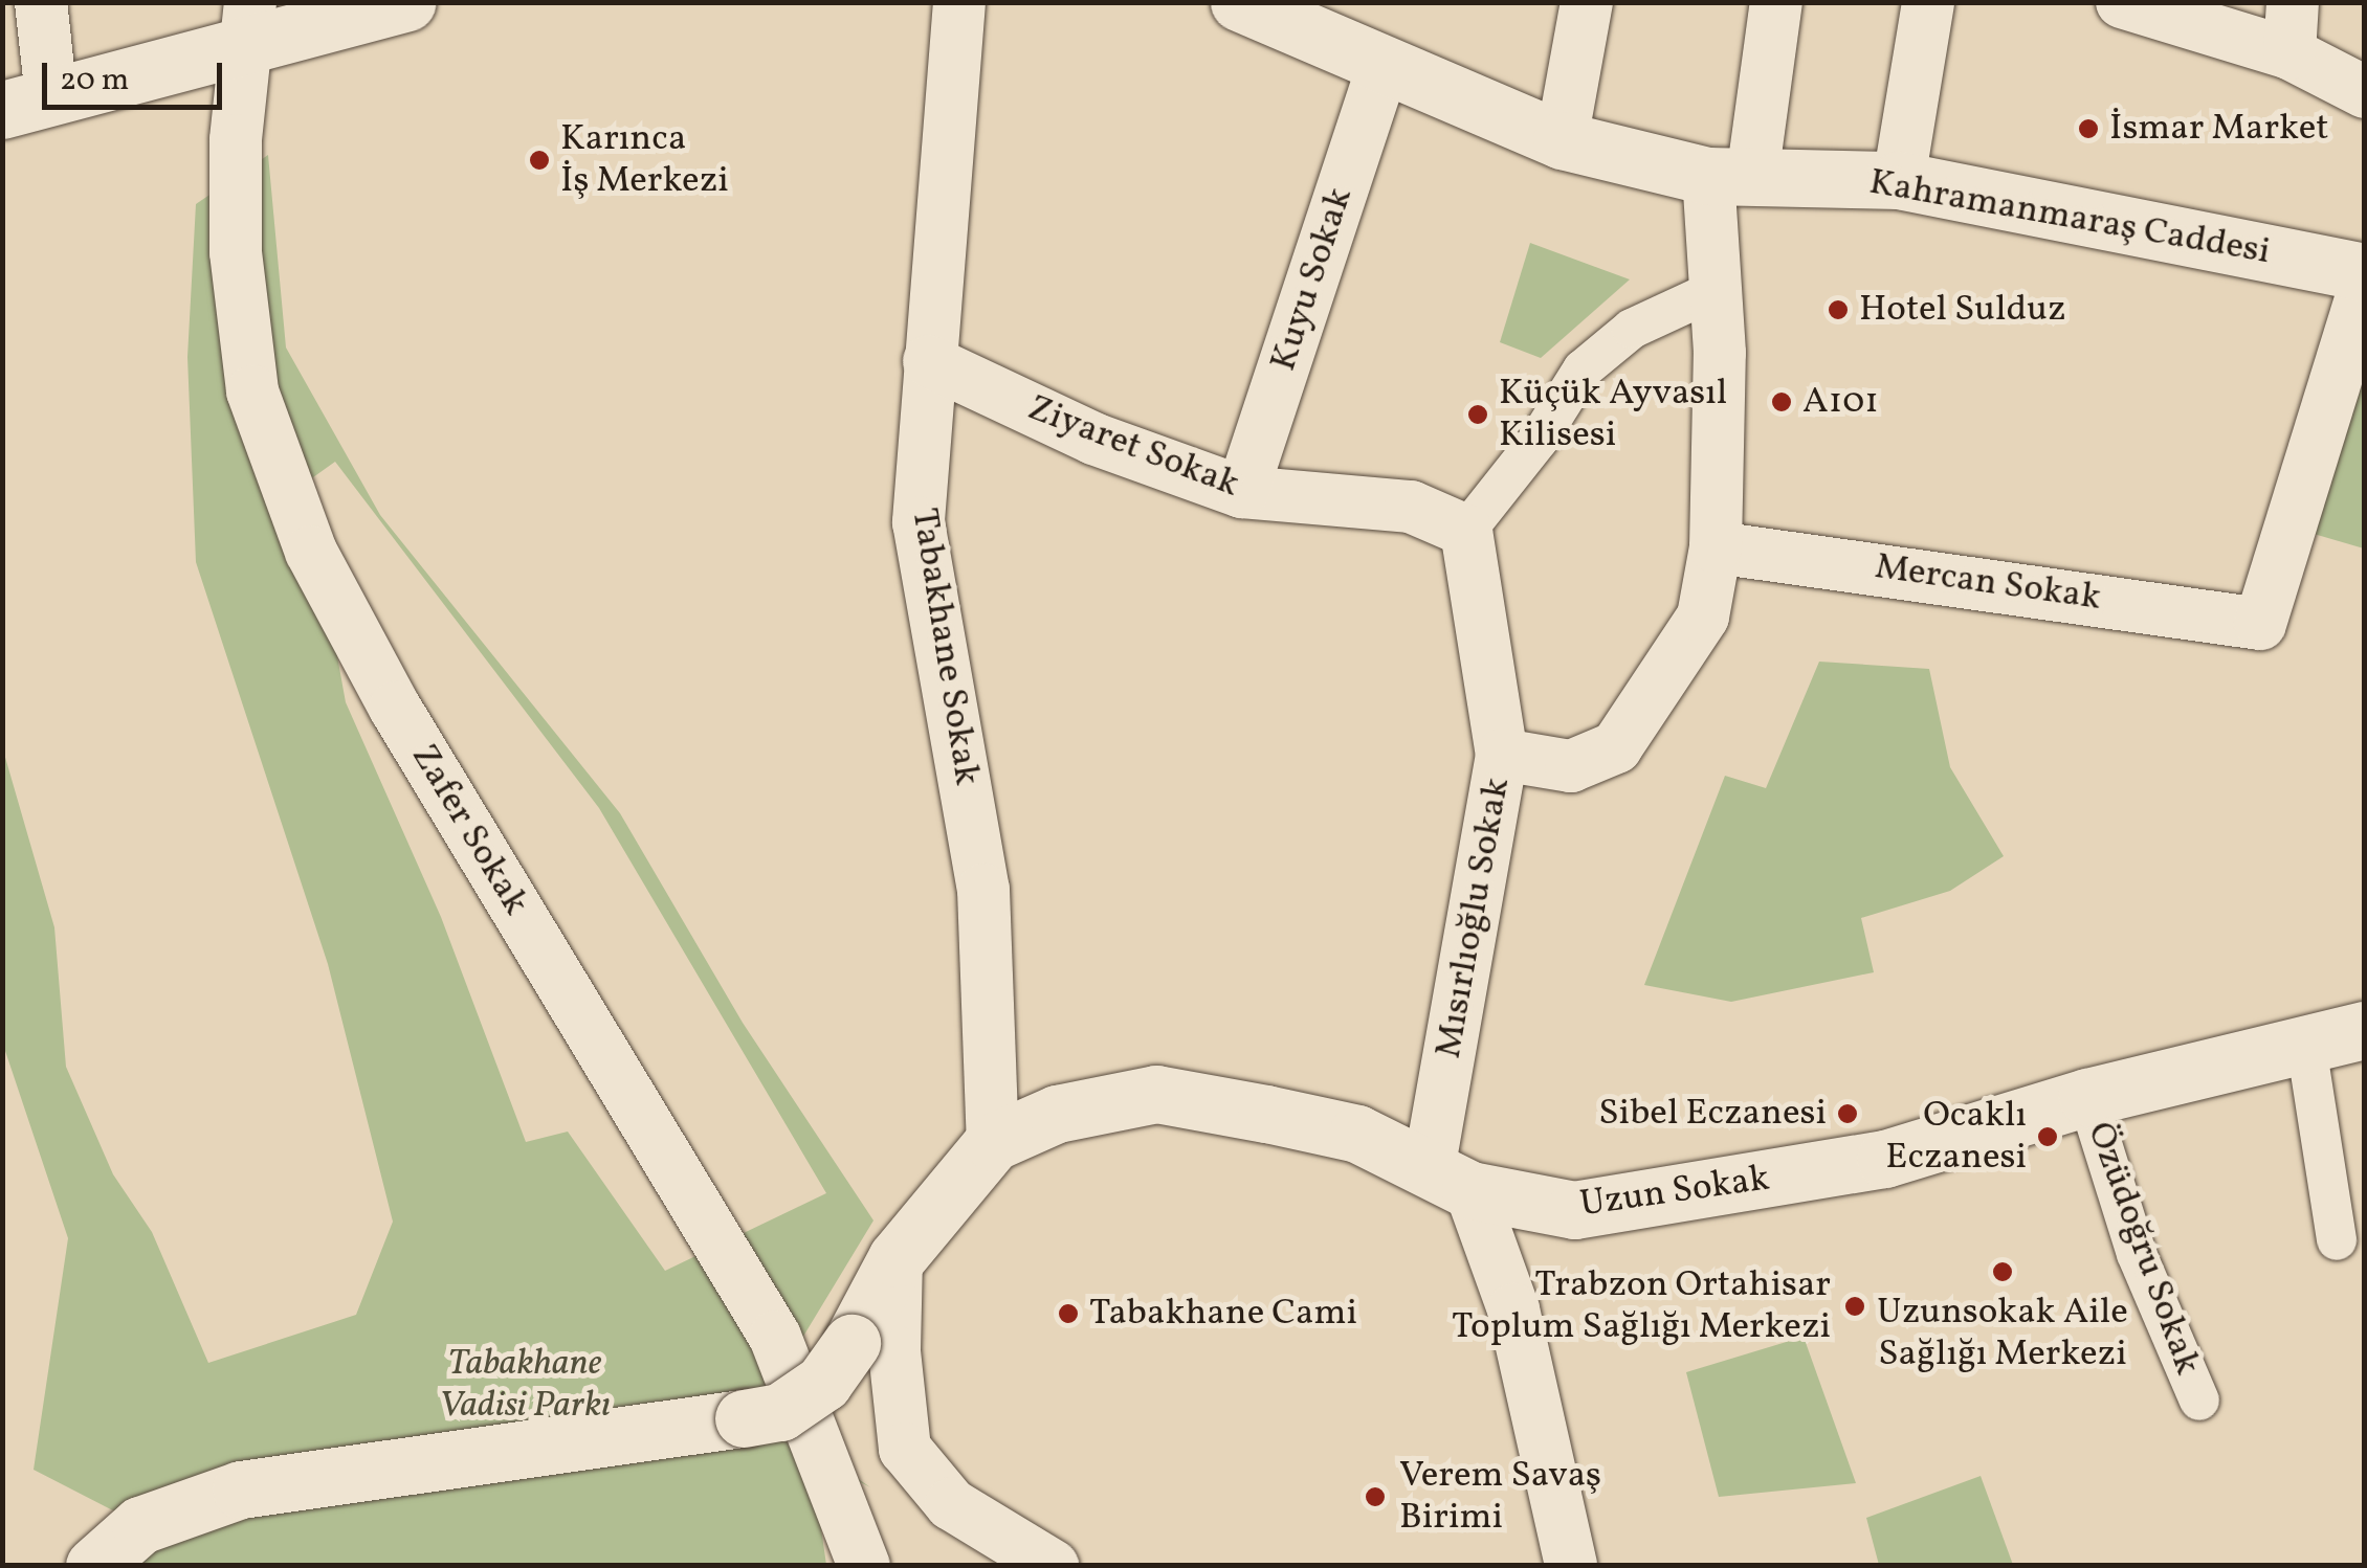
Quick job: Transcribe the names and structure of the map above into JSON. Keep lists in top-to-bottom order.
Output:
{
  "streets": {
    "street": [
      "Kahramanmaraş Caddesi",
      "Kuyu Sokak",
      "Ziyaret Sokak",
      "Mercan Sokak",
      "Tabakhane Sokak",
      "Zafer Sokak",
      "Mısırlıoğlu Sokak",
      "Uzun Sokak",
      "Özüdoğru Sokak"
    ]
  },
  "crossings": [
    ["Kahramanmaraş Caddesi", "Kuyu Sokak"],
    ["Kahramanmaraş Caddesi", "Mısırlıoğlu Sokak"],
    ["Kuyu Sokak", "Ziyaret Sokak"],
    ["Ziyaret Sokak", "Tabakhane Sokak"],
    ["Mercan Sokak", "Mısırlıoğlu Sokak"],
    ["Tabakhane Sokak", "Uzun Sokak"],
    ["Mısırlıoğlu Sokak", "Uzun Sokak"],
    ["Uzun Sokak", "Özüdoğru Sokak"]
  ],
  "parks": ["Tabakhane Vadisi Parkı"],
  "places": [
    "İsmar Market",
    "Karınca İş Merkezi",
    "Hotel Sulduz",
    "A101",
    "Küçük Ayvasıl Kilisesi",
    "Sibel Eczanesi",
    "Ocaklı Eczanesi",
    "Uzunsokak Aile Sağlığı Merkezi",
    "Trabzon Ortahisar Toplum Sağlığı Merkezi",
    "Tabakhane Cami",
    "Verem Savaş Birimi"
  ],
  "scale_bar": "20 m"
}
